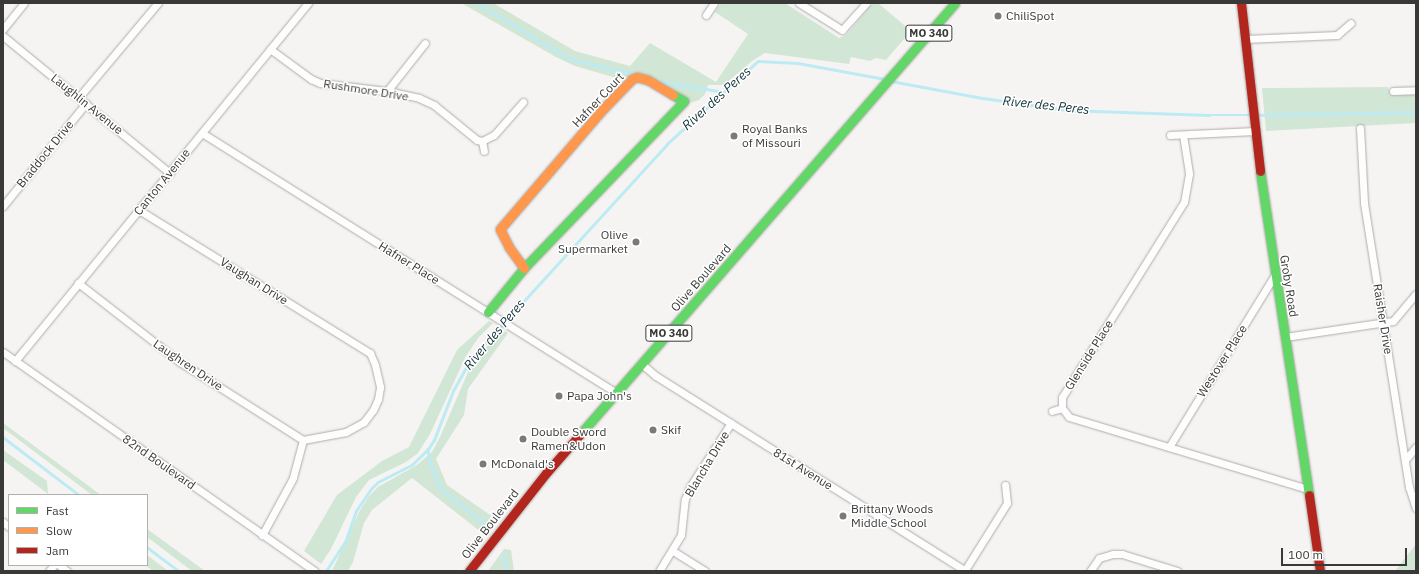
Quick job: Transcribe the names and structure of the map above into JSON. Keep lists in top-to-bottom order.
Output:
{
  "streets": {
    "street": [
      "MO 340",
      "Rushmore Drive",
      "Hafner Court",
      "Laughlin Avenue",
      "Braddock Drive",
      "Canton Avenue",
      "Hafner Place",
      "Olive Boulevard",
      "Vaughan Drive",
      "Groby Road",
      "Raisher Drive",
      "Glenside Place",
      "Westover Place",
      "Laughren Drive",
      "82nd Boulevard",
      "Blancha Drive",
      "81st Avenue"
    ]
  },
  "crossings": [
    ["Rushmore Drive", "Canton Avenue"],
    ["Hafner Court", "Hafner Place"],
    ["Laughlin Avenue", "Braddock Drive"],
    ["Laughlin Avenue", "Canton Avenue"],
    ["Canton Avenue", "Hafner Place"],
    ["Canton Avenue", "Vaughan Drive"],
    ["Canton Avenue", "Laughren Drive"],
    ["Canton Avenue", "82nd Boulevard"],
    ["Hafner Place", "Olive Boulevard"],
    ["Olive Boulevard", "81st Avenue"],
    ["Vaughan Drive", "Laughren Drive"],
    ["Groby Road", "Westover Place"],
    ["Blancha Drive", "81st Avenue"]
  ],
  "water": ["River des Peres"],
  "places": [
    "ChiliSpot",
    "Royal Banks of Missouri",
    "Olive Supermarket",
    "Papa John's",
    "Skif",
    "Double Sword Ramen&Udon",
    "McDonald's",
    "Brittany Woods Middle School"
  ],
  "legend": ["Fast", "Slow", "Jam"],
  "scale_bar": "100 m"
}
